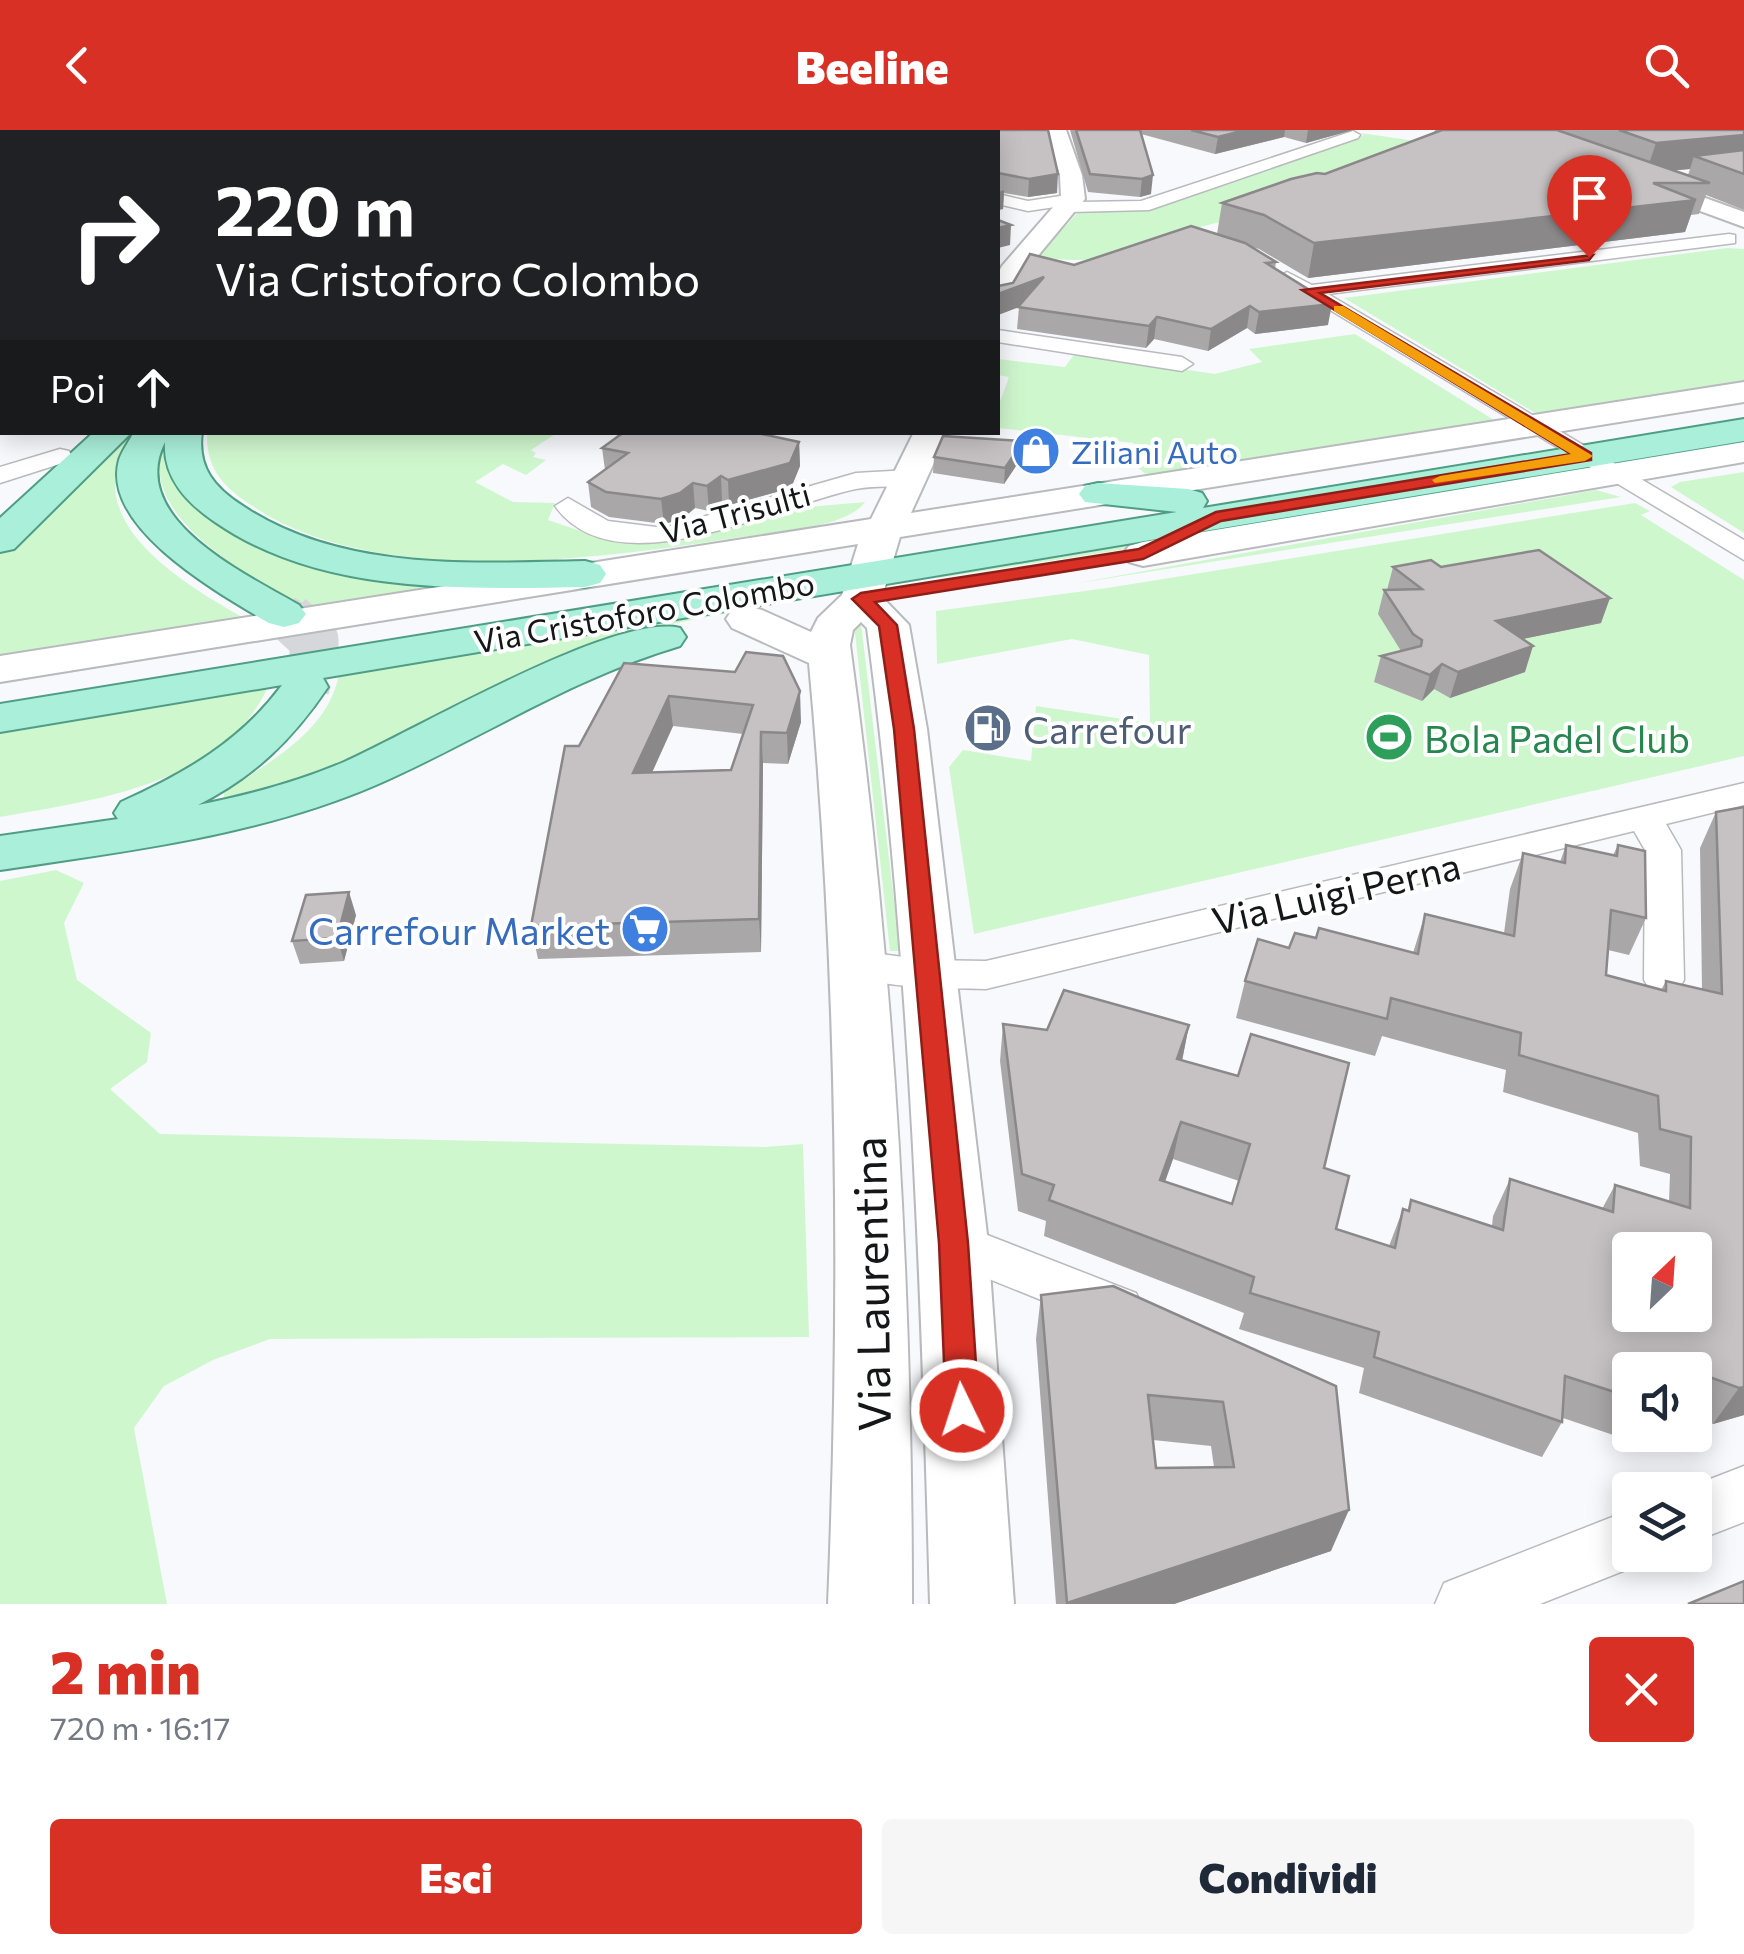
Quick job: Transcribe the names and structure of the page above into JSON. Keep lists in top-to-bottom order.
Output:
{
  "streets": {
    "main road": ["Via Cristoforo Colombo", "Via Laurentina"],
    "street": ["Via Trisulti", "Via Luigi Perna"]
  },
  "crossings": [
    ["Via Trisulti", "Via Laurentina"],
    ["Via Cristoforo Colombo", "Via Laurentina"],
    ["Via Luigi Perna", "Via Laurentina"]
  ],
  "places": {
    "shop": ["Ziliani Auto"],
    "fuel station": ["Carrefour"],
    "sports": ["Bola Padel Club"],
    "supermarket": ["Carrefour Market"]
  },
  "north": "top right",
  "page": {
    "header": "Beeline",
    "turn": ["220 m", "Via Cristoforo Colombo"],
    "then": "Poi",
    "heading": ["2 min", "720 m · 16:17"],
    "buttons": ["Esci", "Condividi"]
  }
}
